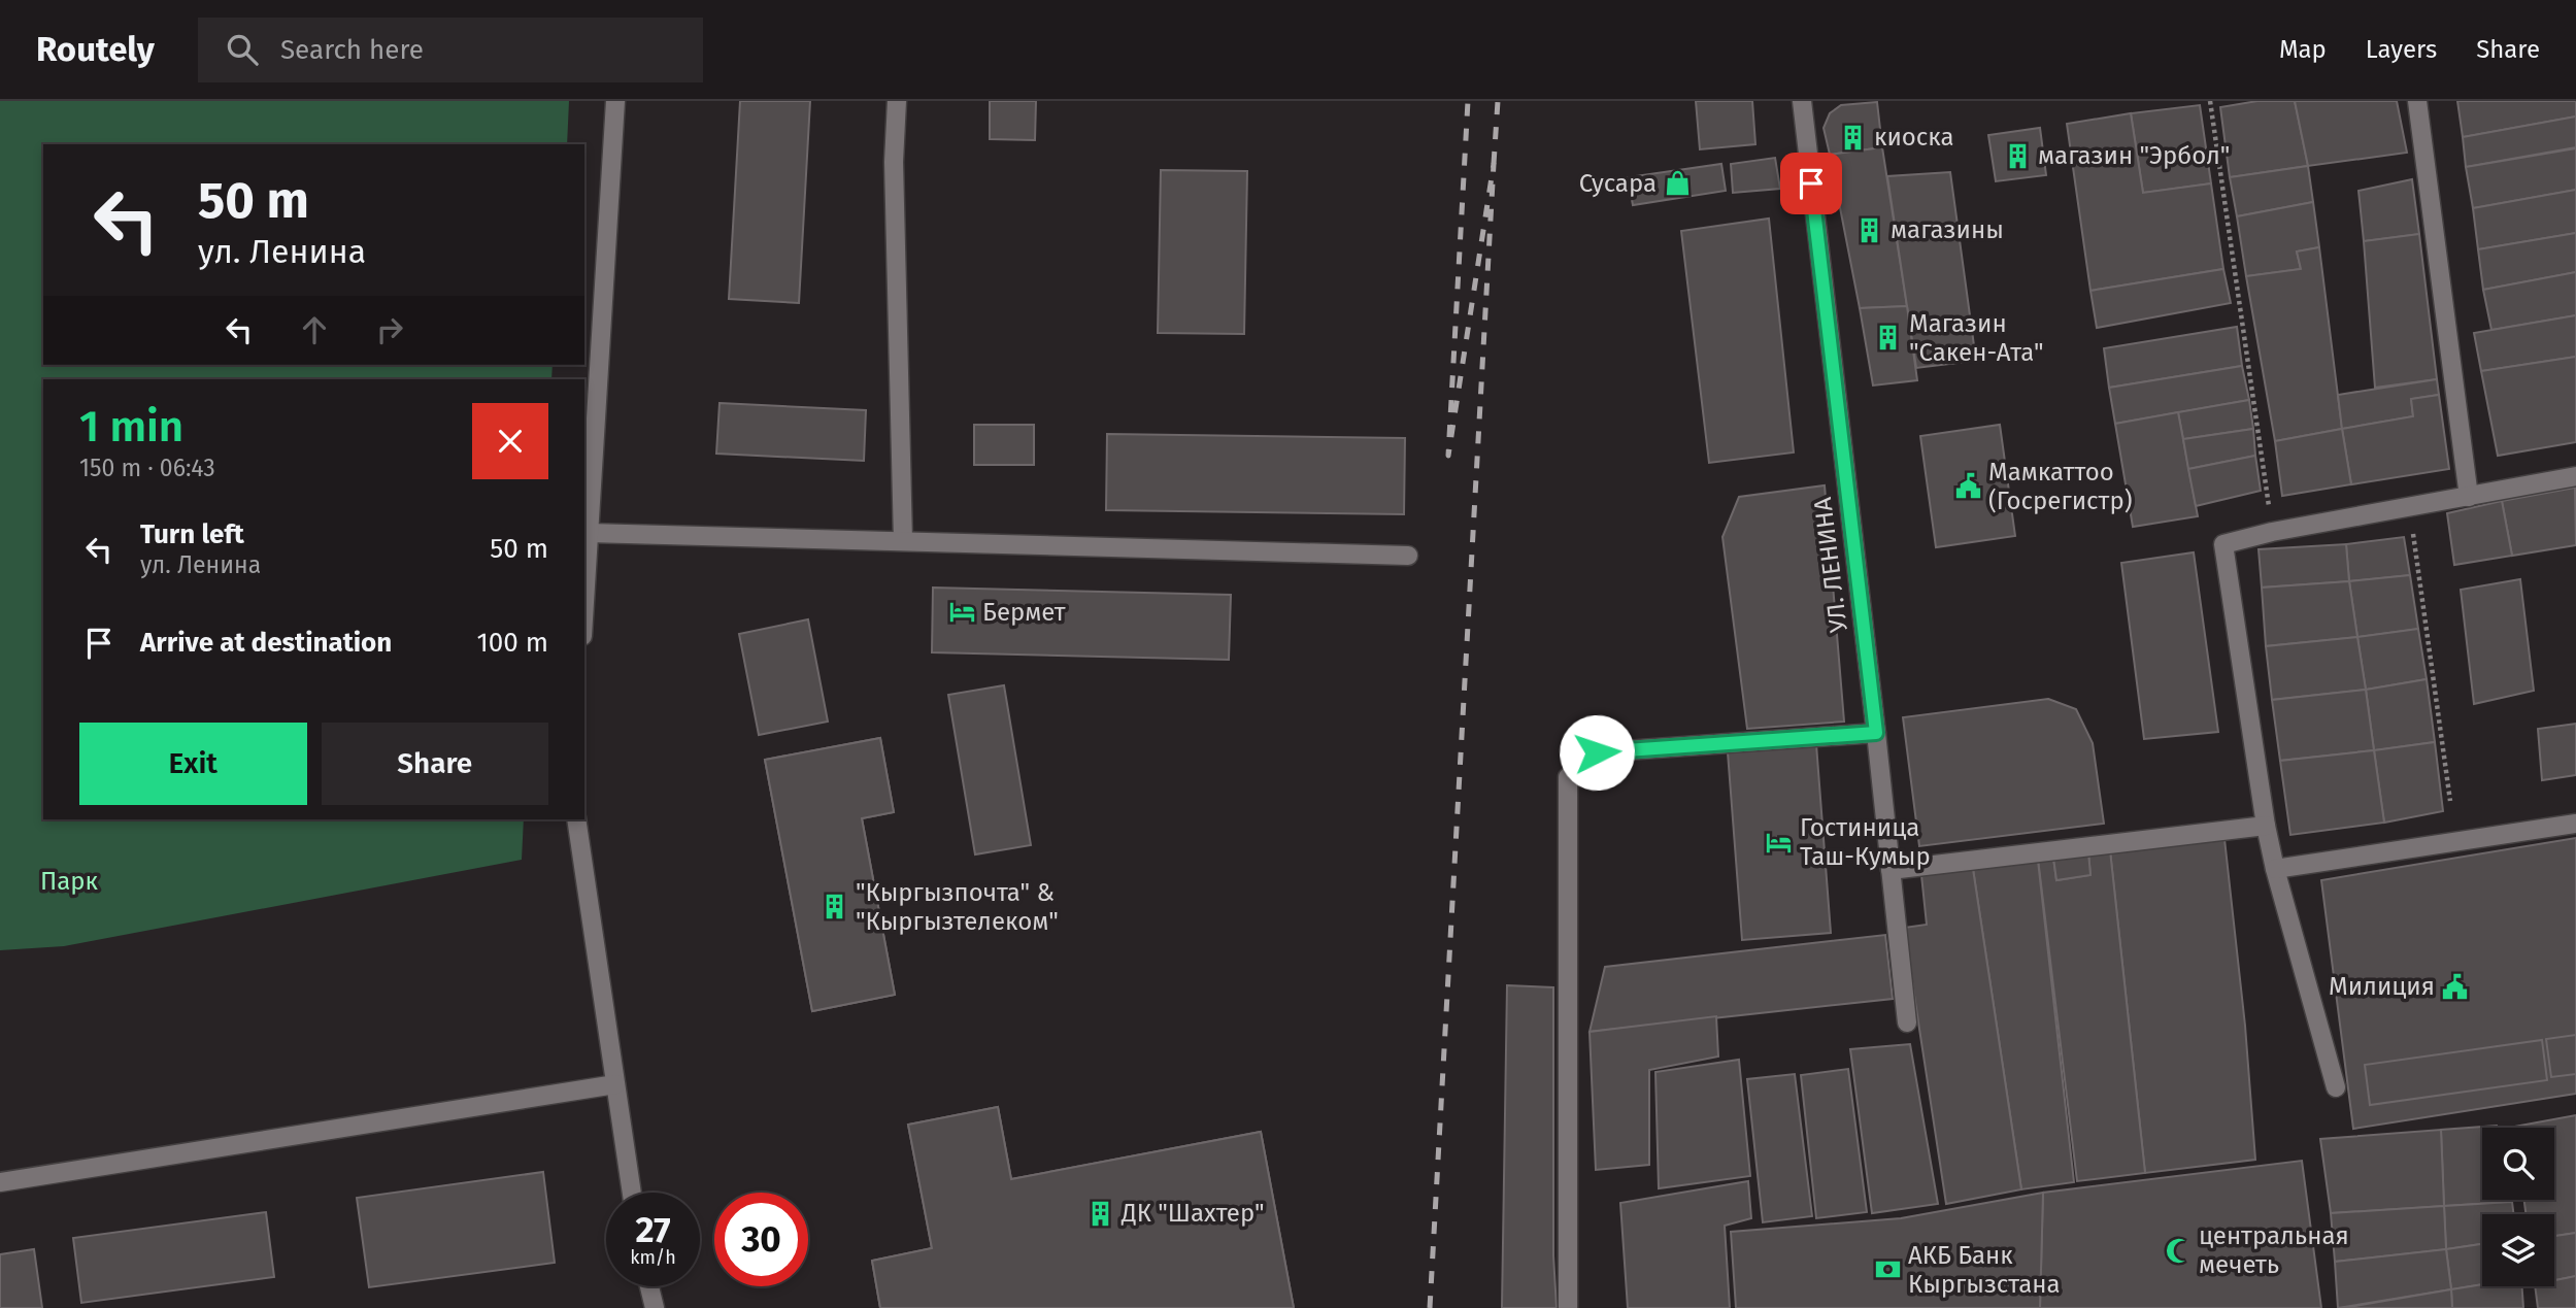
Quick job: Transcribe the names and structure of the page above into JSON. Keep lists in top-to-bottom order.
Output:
{
  "streets": {
    "street": ["УЛ. ЛЕНИНА"]
  },
  "parks": ["Парк"],
  "places": {
    "building": [
      "киоска",
      "магазин \"Эрбол\"",
      "магазины",
      "Магазин \"Сакен-Ата\"",
      "\"Кыргызпочта\" & \"Кыргызтелеком\"",
      "ДК \"Шахтер\""
    ],
    "shop": ["Сусара"],
    "public building": ["Мамкаттоо (Госрегистр)", "Милиция"],
    "hotel": ["Бермет", "Гостиница Таш-Кумыр"],
    "mosque": ["центральная мечеть"],
    "bank": ["АКБ Банк Кыргызстана"]
  },
  "page": {
    "header": "Routely",
    "search": "Search here",
    "nav": ["Map", "Layers", "Share"],
    "turn": ["50 m", "ул. Ленина"],
    "heading": ["1 min", "150 m · 06:43"],
    "list": [
      {
        "name": "Turn left",
        "note": "ул. Ленина",
        "value": "50 m"
      },
      {
        "name": "Arrive at destination",
        "value": "100 m"
      }
    ],
    "buttons": ["Exit", "Share"],
    "speed": "27 km/h",
    "limit": "30"
  }
}
